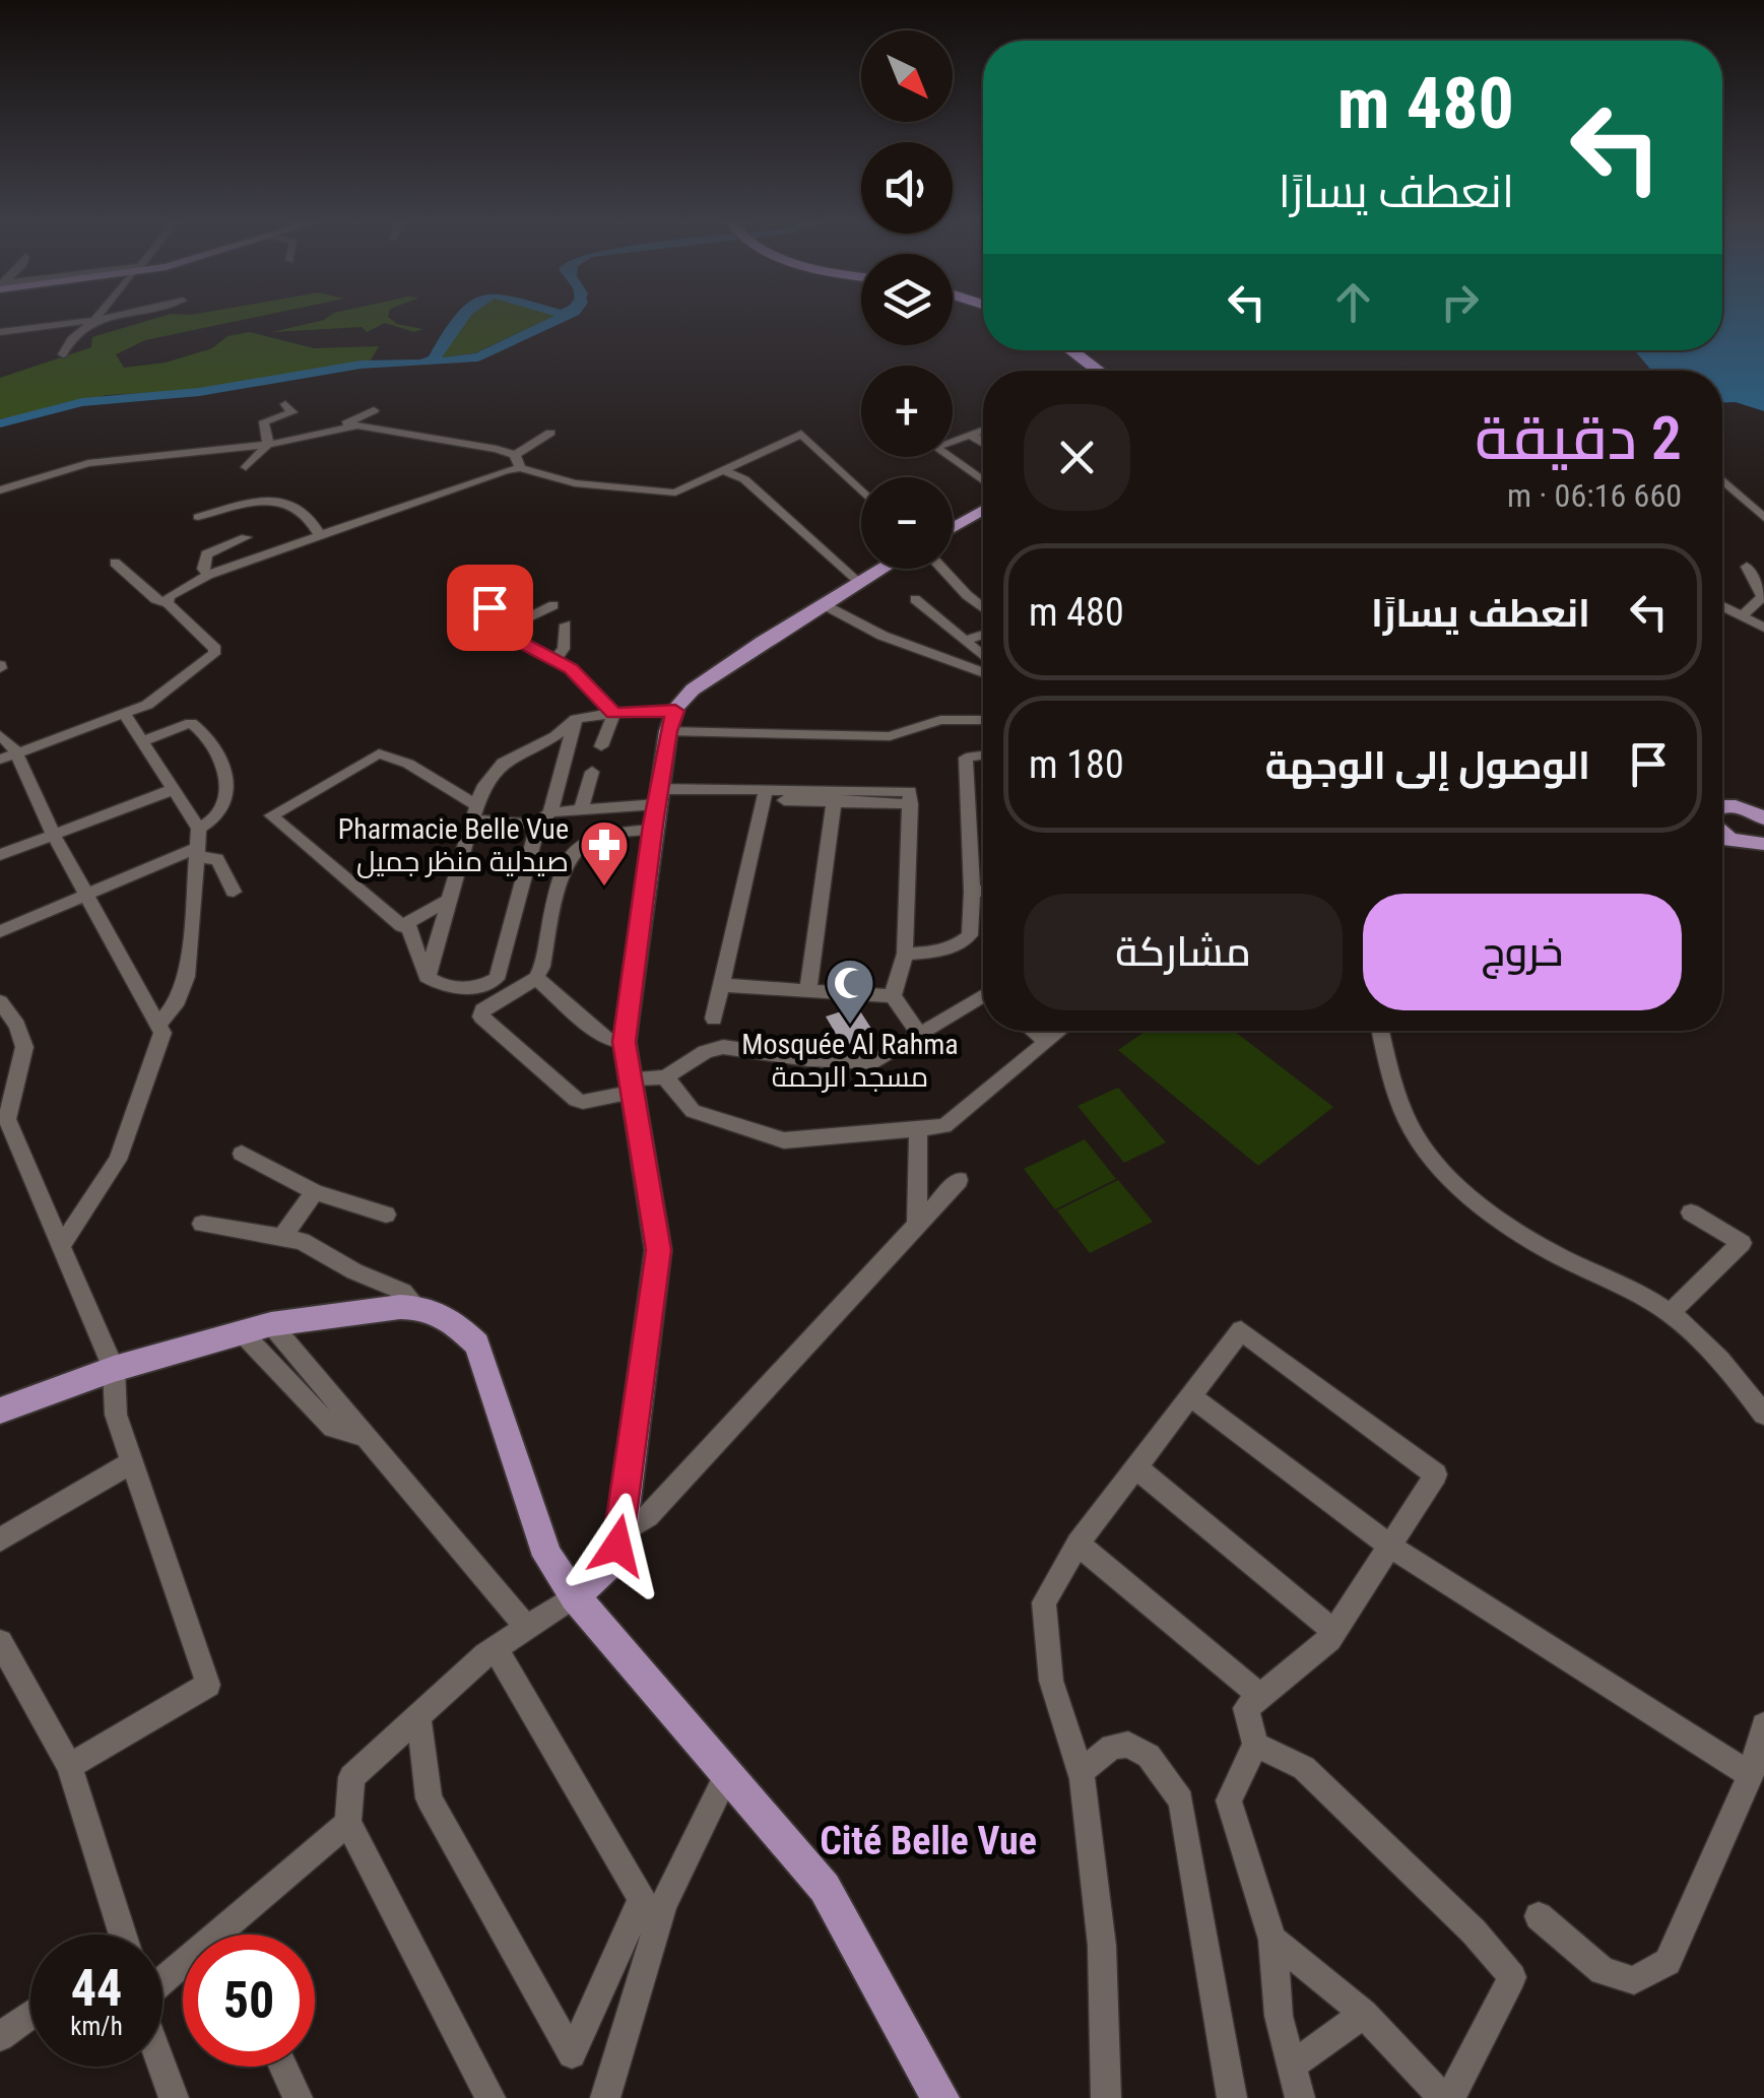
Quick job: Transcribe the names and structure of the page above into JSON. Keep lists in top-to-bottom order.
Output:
{
  "districts": ["Cité Belle Vue"],
  "places": {
    "pharmacy": ["Pharmacie Belle Vue صيدلية منظر جميل"],
    "mosque": ["Mosquée Al Rahma مسجد الرحمة"]
  },
  "north": "bottom right",
  "page": {
    "map_buttons": ["+", "−"],
    "turn": ["480 m", "انعطف يسارًا"],
    "heading": ["2 دقيقة", "660 m · 06:16"],
    "list": [
      {
        "name": "انعطف يسارًا",
        "value": "480 m"
      },
      {
        "name": "الوصول إلى الوجهة",
        "value": "180 m"
      }
    ],
    "buttons": ["خروج", "مشاركة"],
    "speed": "44 km/h",
    "limit": "50"
  }
}
